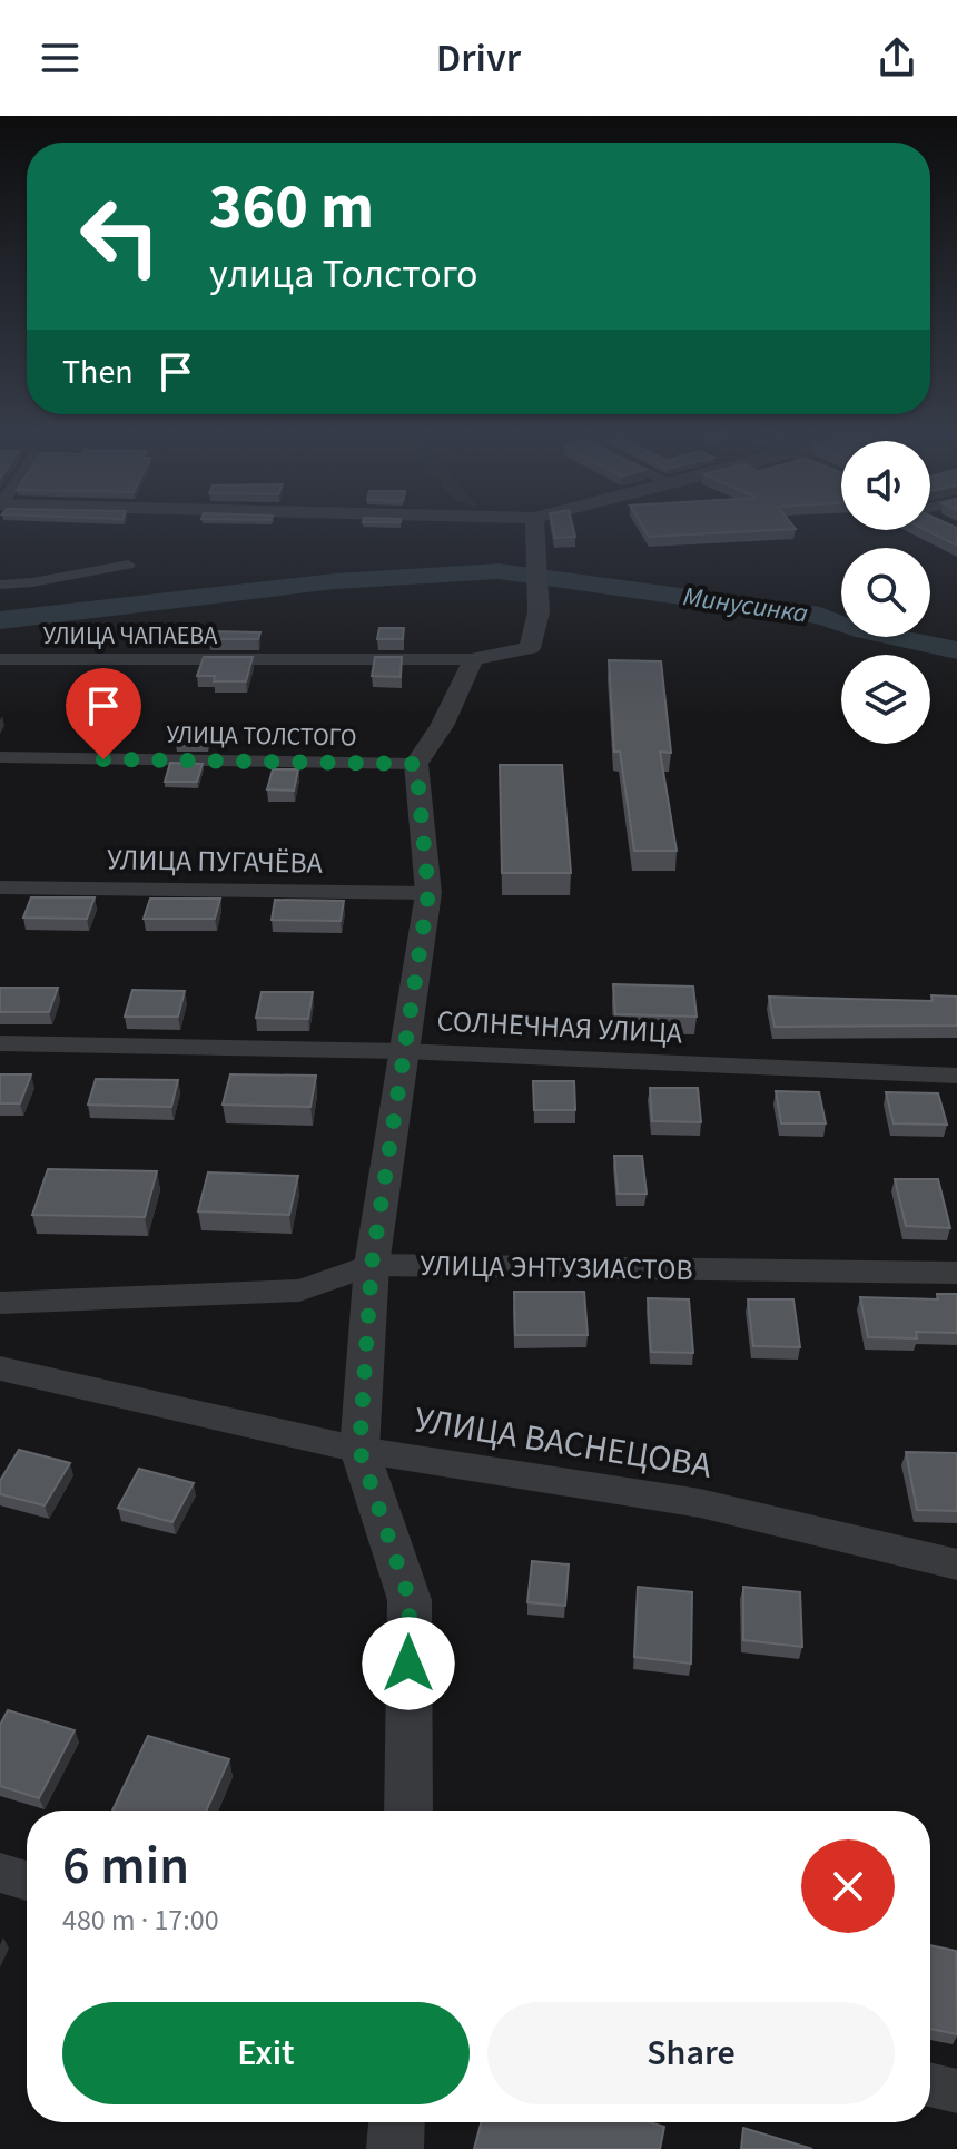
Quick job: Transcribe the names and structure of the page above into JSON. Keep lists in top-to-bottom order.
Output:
{
  "streets": {
    "street": [
      "УЛИЦА ЧАПАЕВА",
      "УЛИЦА ТОЛСТОГО",
      "УЛИЦА ПУГАЧЁВА",
      "СОЛНЕЧНАЯ УЛИЦА",
      "УЛИЦА ЭНТУЗИАСТОВ",
      "УЛИЦА ВАСНЕЦОВА"
    ]
  },
  "water": ["Минусинка"],
  "page": {
    "header": "Drivr",
    "turn": ["360 m", "улица Толстого"],
    "then": "Then",
    "heading": ["6 min", "480 m · 17:00"],
    "buttons": ["Exit", "Share"]
  }
}
